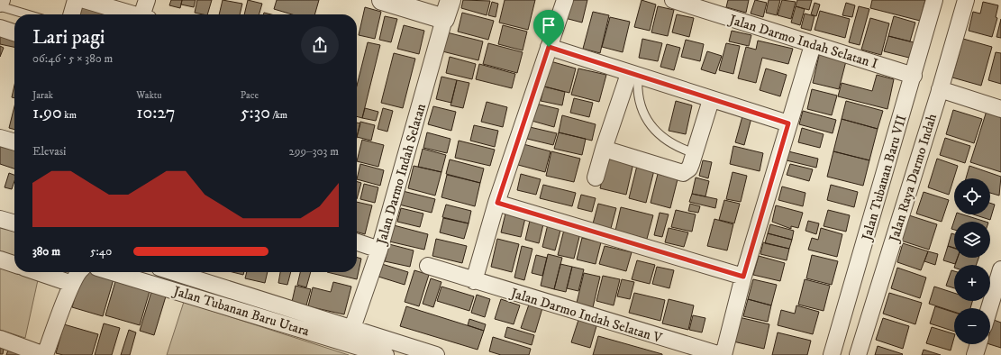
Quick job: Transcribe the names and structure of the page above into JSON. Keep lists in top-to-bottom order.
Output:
{
  "streets": {
    "street": [
      "Jalan Darmo Indah Selatan I",
      "Jalan Darmo Indah Selatan",
      "Jalan Tubanan Baru VII",
      "Jalan Raya Darmo Indah",
      "Jalan Tubanan Baru Utara",
      "Jalan Darmo Indah Selatan V"
    ]
  },
  "crossings": [
    ["Jalan Darmo Indah Selatan I", "Jalan Tubanan Baru VII"]
  ],
  "page": {
    "heading": ["Lari pagi", "06:46 · 5 × 380 m"],
    "stats": [
      ["Jarak", "1.90 km"],
      ["Waktu", "10:27"],
      ["Pace", "5:30 /km"]
    ],
    "chart": ["Elevasi", "299–303 m"],
    "map_buttons": ["+", "−"],
    "list": [
      {
        "name": "380 m",
        "note": "5:40"
      }
    ]
  }
}
